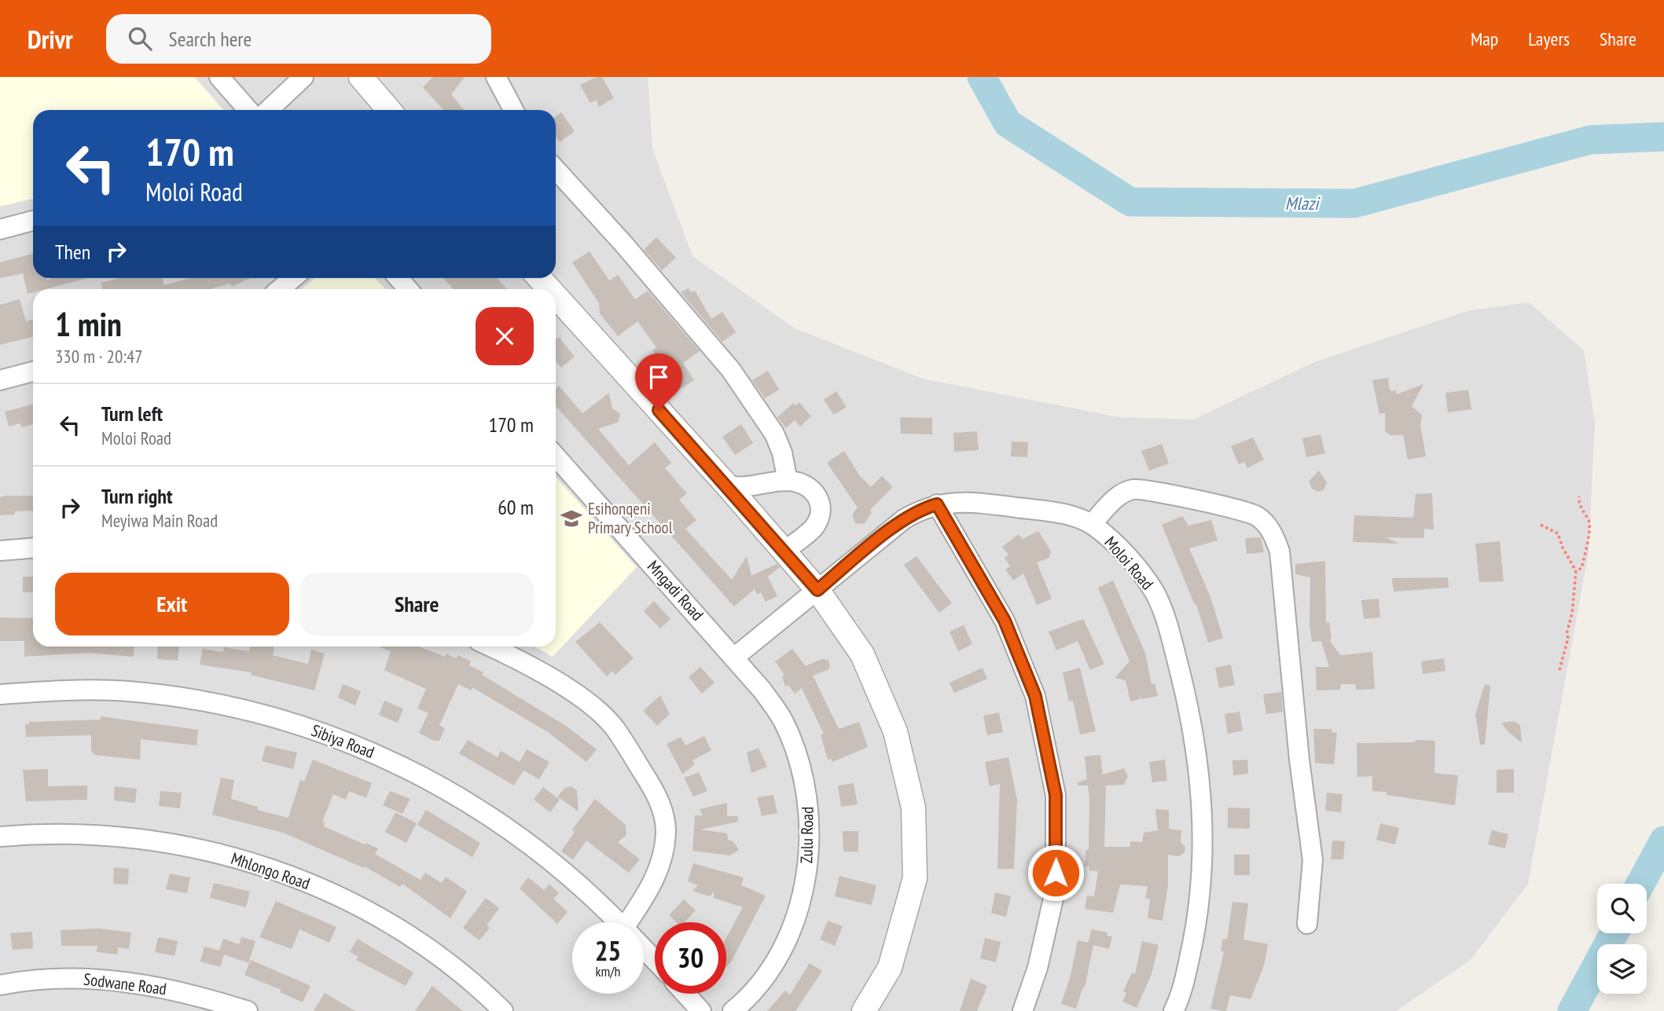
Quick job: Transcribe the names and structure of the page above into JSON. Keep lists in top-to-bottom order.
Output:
{
  "streets": {
    "street": [
      "Moloi Road",
      "Mngadi Road",
      "Sibiya Road",
      "Zulu Road",
      "Mhlongo Road",
      "Sodwane Road"
    ]
  },
  "crossings": [
    ["Moloi Road", "Mngadi Road"],
    ["Moloi Road", "Zulu Road"],
    ["Mngadi Road", "Zulu Road"]
  ],
  "water": ["Mlazi"],
  "places": {
    "school or university": ["Esihonqeni Primary School"]
  },
  "page": {
    "header": "Drivr",
    "search": "Search here",
    "nav": ["Map", "Layers", "Share"],
    "turn": ["170 m", "Moloi Road"],
    "then": "Then",
    "heading": ["1 min", "330 m · 20:47"],
    "list": [
      {
        "name": "Turn left",
        "note": "Moloi Road",
        "value": "170 m"
      },
      {
        "name": "Turn right",
        "note": "Meyiwa Main Road",
        "value": "60 m"
      }
    ],
    "buttons": ["Exit", "Share"],
    "speed": "25 km/h",
    "limit": "30"
  }
}
